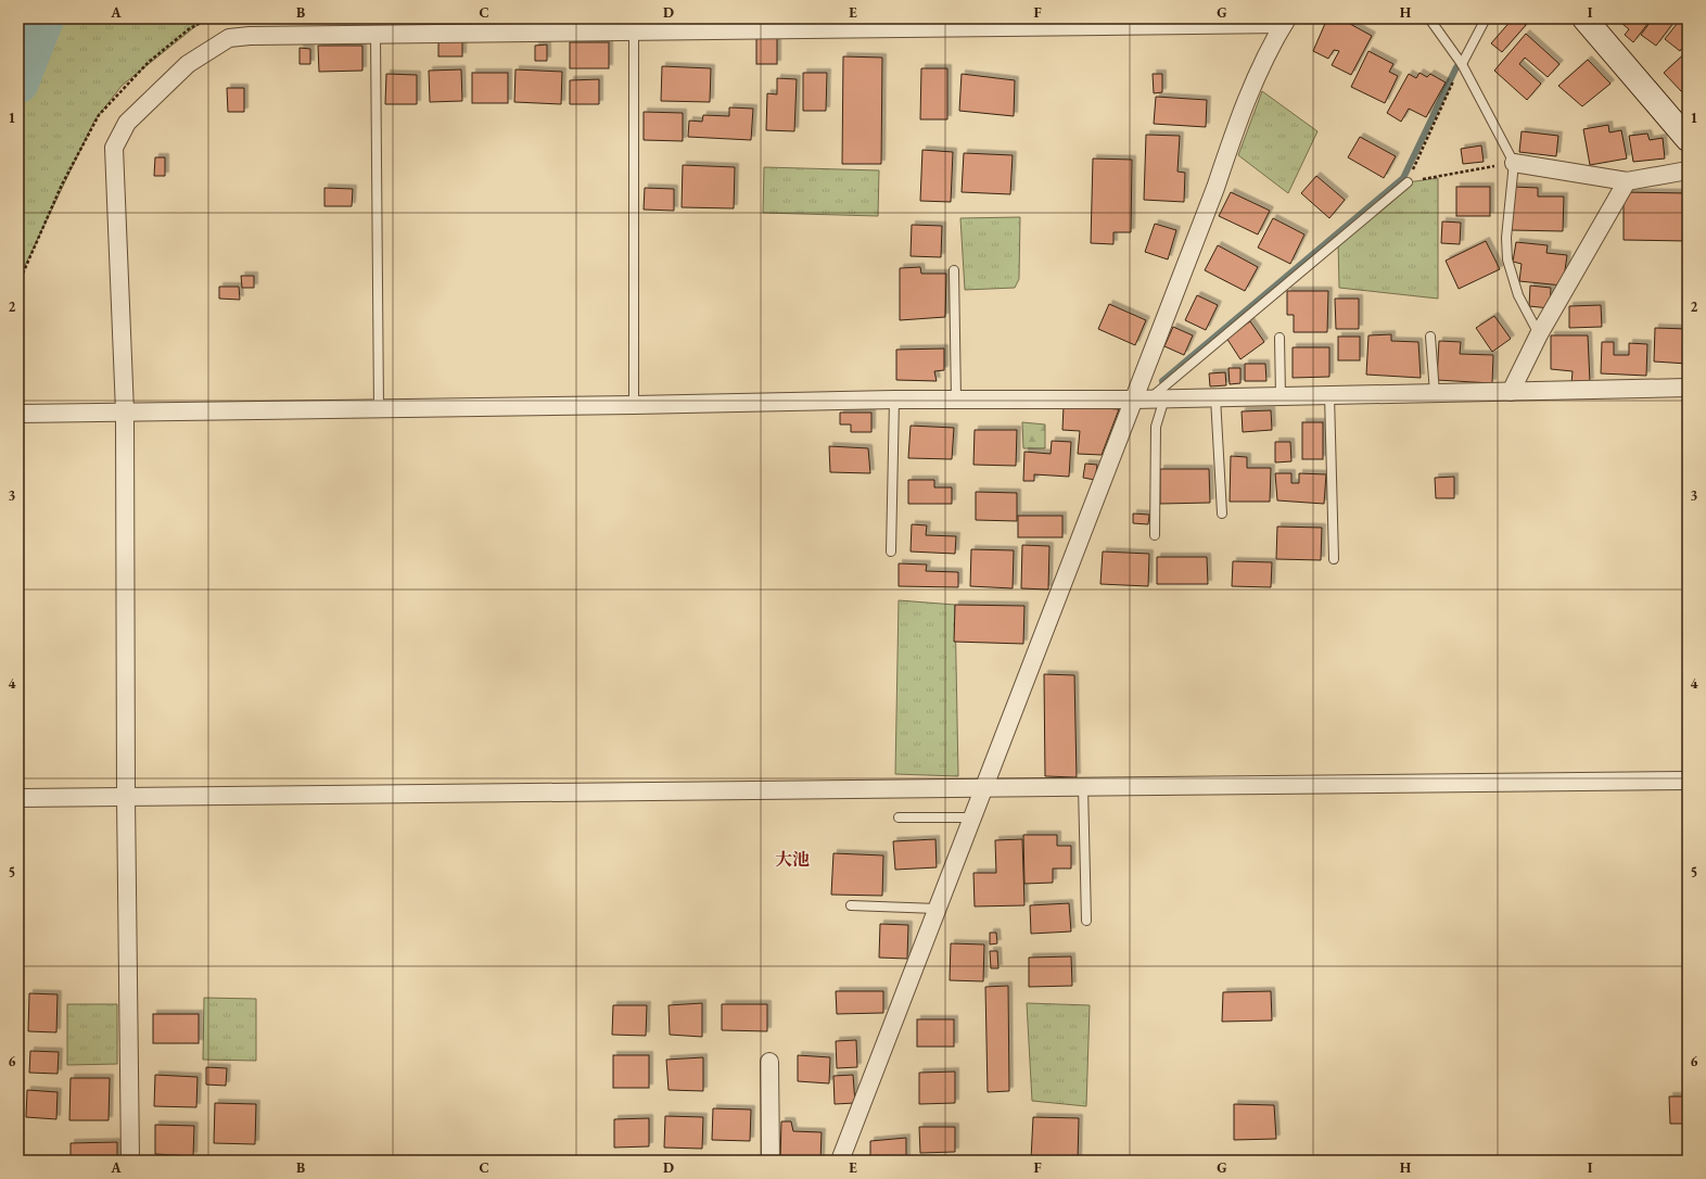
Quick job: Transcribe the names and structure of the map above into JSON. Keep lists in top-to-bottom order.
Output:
{
  "districts": ["大池"],
  "grid": {
    "columns": [
      "A",
      "B",
      "C",
      "D",
      "E",
      "F",
      "G",
      "H",
      "I"
    ],
    "rows": [
      "1",
      "2",
      "3",
      "4",
      "5",
      "6"
    ]
  }
}
